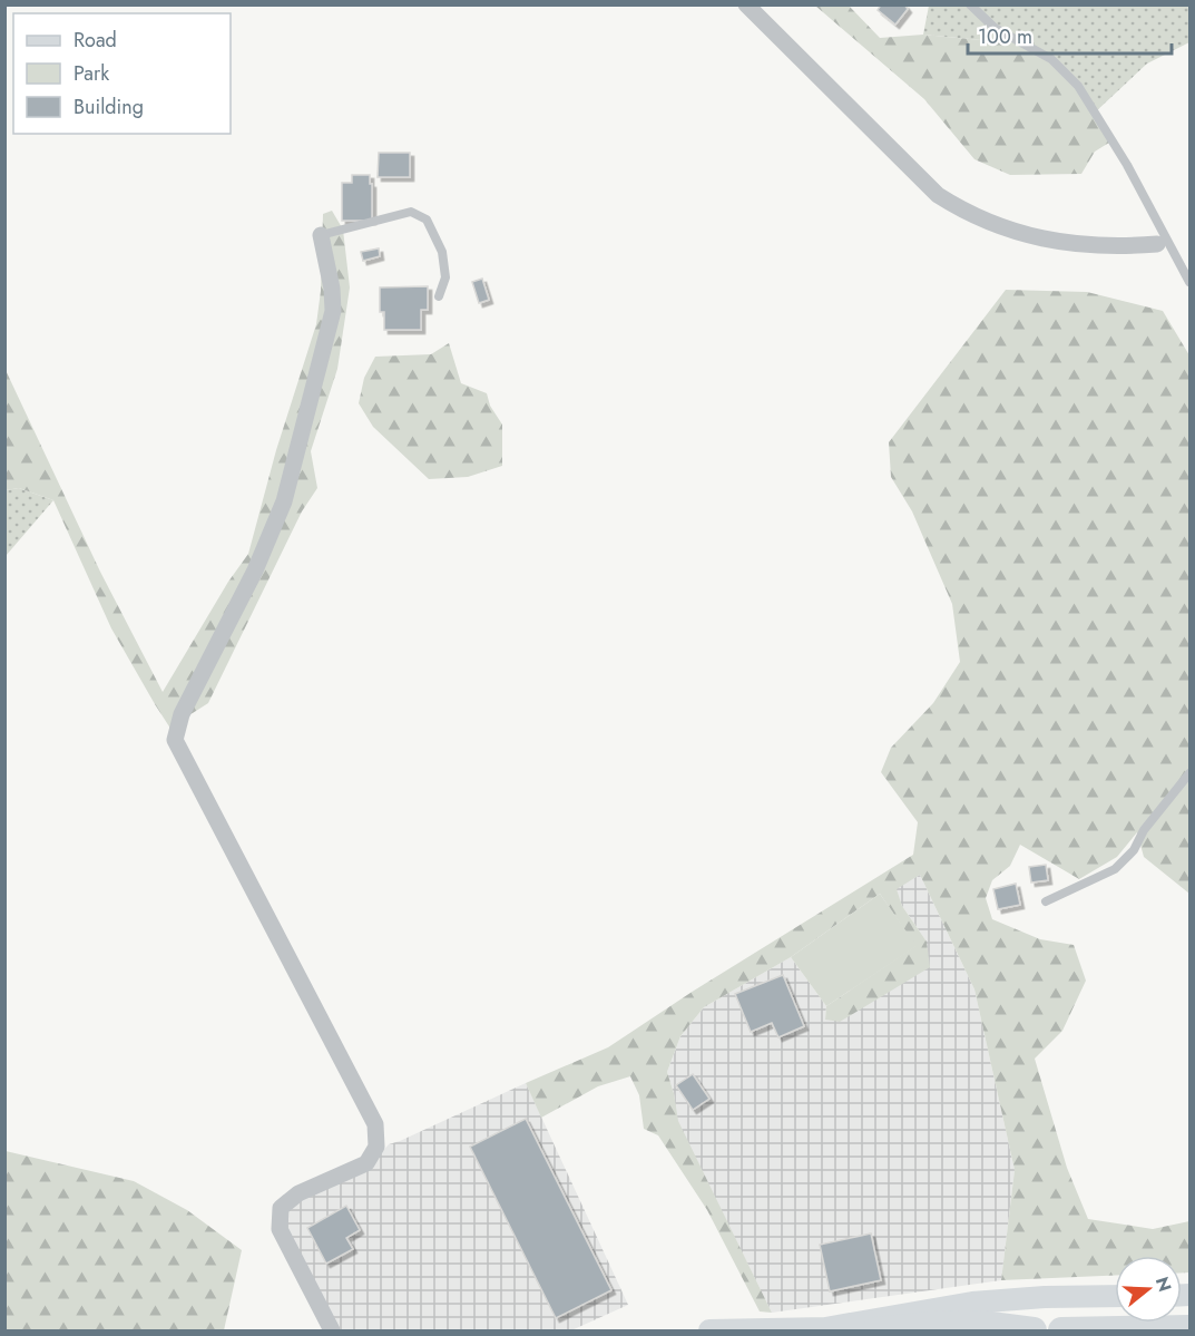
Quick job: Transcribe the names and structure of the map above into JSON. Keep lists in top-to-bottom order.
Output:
{
  "legend": ["Road", "Park", "Building"],
  "scale_bar": "100 m",
  "north": "right"
}
